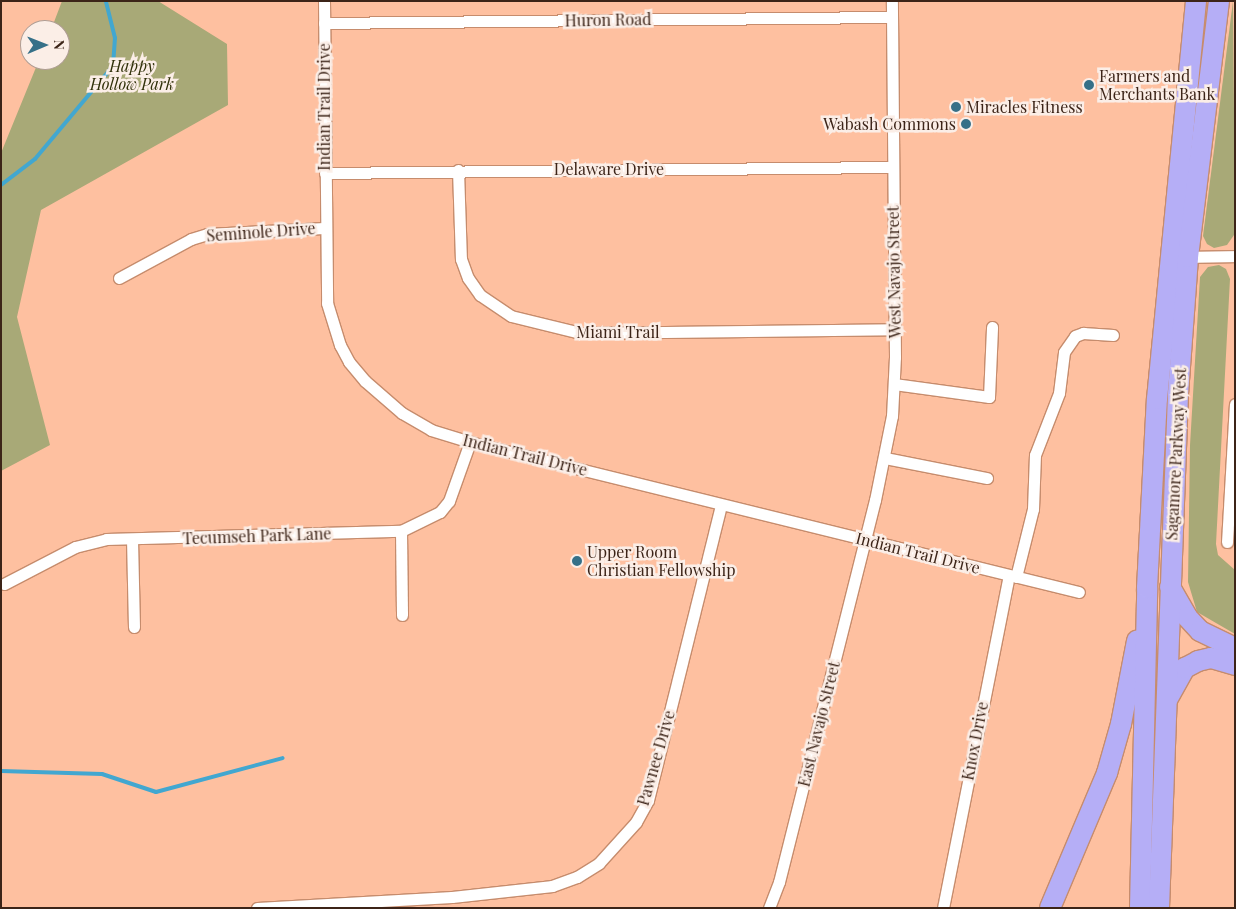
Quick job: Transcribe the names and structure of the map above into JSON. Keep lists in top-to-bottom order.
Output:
{
  "streets": {
    "highway": ["Sagamore Parkway West"],
    "street": [
      "Huron Road",
      "Indian Trail Drive",
      "Delaware Drive",
      "Seminole Drive",
      "West Navajo Street",
      "Miami Trail",
      "Tecumseh Park Lane",
      "East Navajo Street",
      "Knox Drive",
      "Pawnee Drive"
    ]
  },
  "crossings": [
    ["Huron Road", "Indian Trail Drive"],
    ["Huron Road", "West Navajo Street"],
    ["Indian Trail Drive", "Delaware Drive"],
    ["Indian Trail Drive", "Seminole Drive"],
    ["Indian Trail Drive", "West Navajo Street"],
    ["Indian Trail Drive", "Tecumseh Park Lane"],
    ["Indian Trail Drive", "East Navajo Street"],
    ["Indian Trail Drive", "Knox Drive"],
    ["Indian Trail Drive", "Pawnee Drive"],
    ["Delaware Drive", "West Navajo Street"],
    ["Delaware Drive", "Miami Trail"],
    ["West Navajo Street", "Miami Trail"],
    ["West Navajo Street", "East Navajo Street"]
  ],
  "parks": ["Happy Hollow Park"],
  "places": [
    "Farmers and Merchants Bank",
    "Miracles Fitness",
    "Wabash Commons",
    "Upper Room Christian Fellowship"
  ],
  "north": "right"
}
